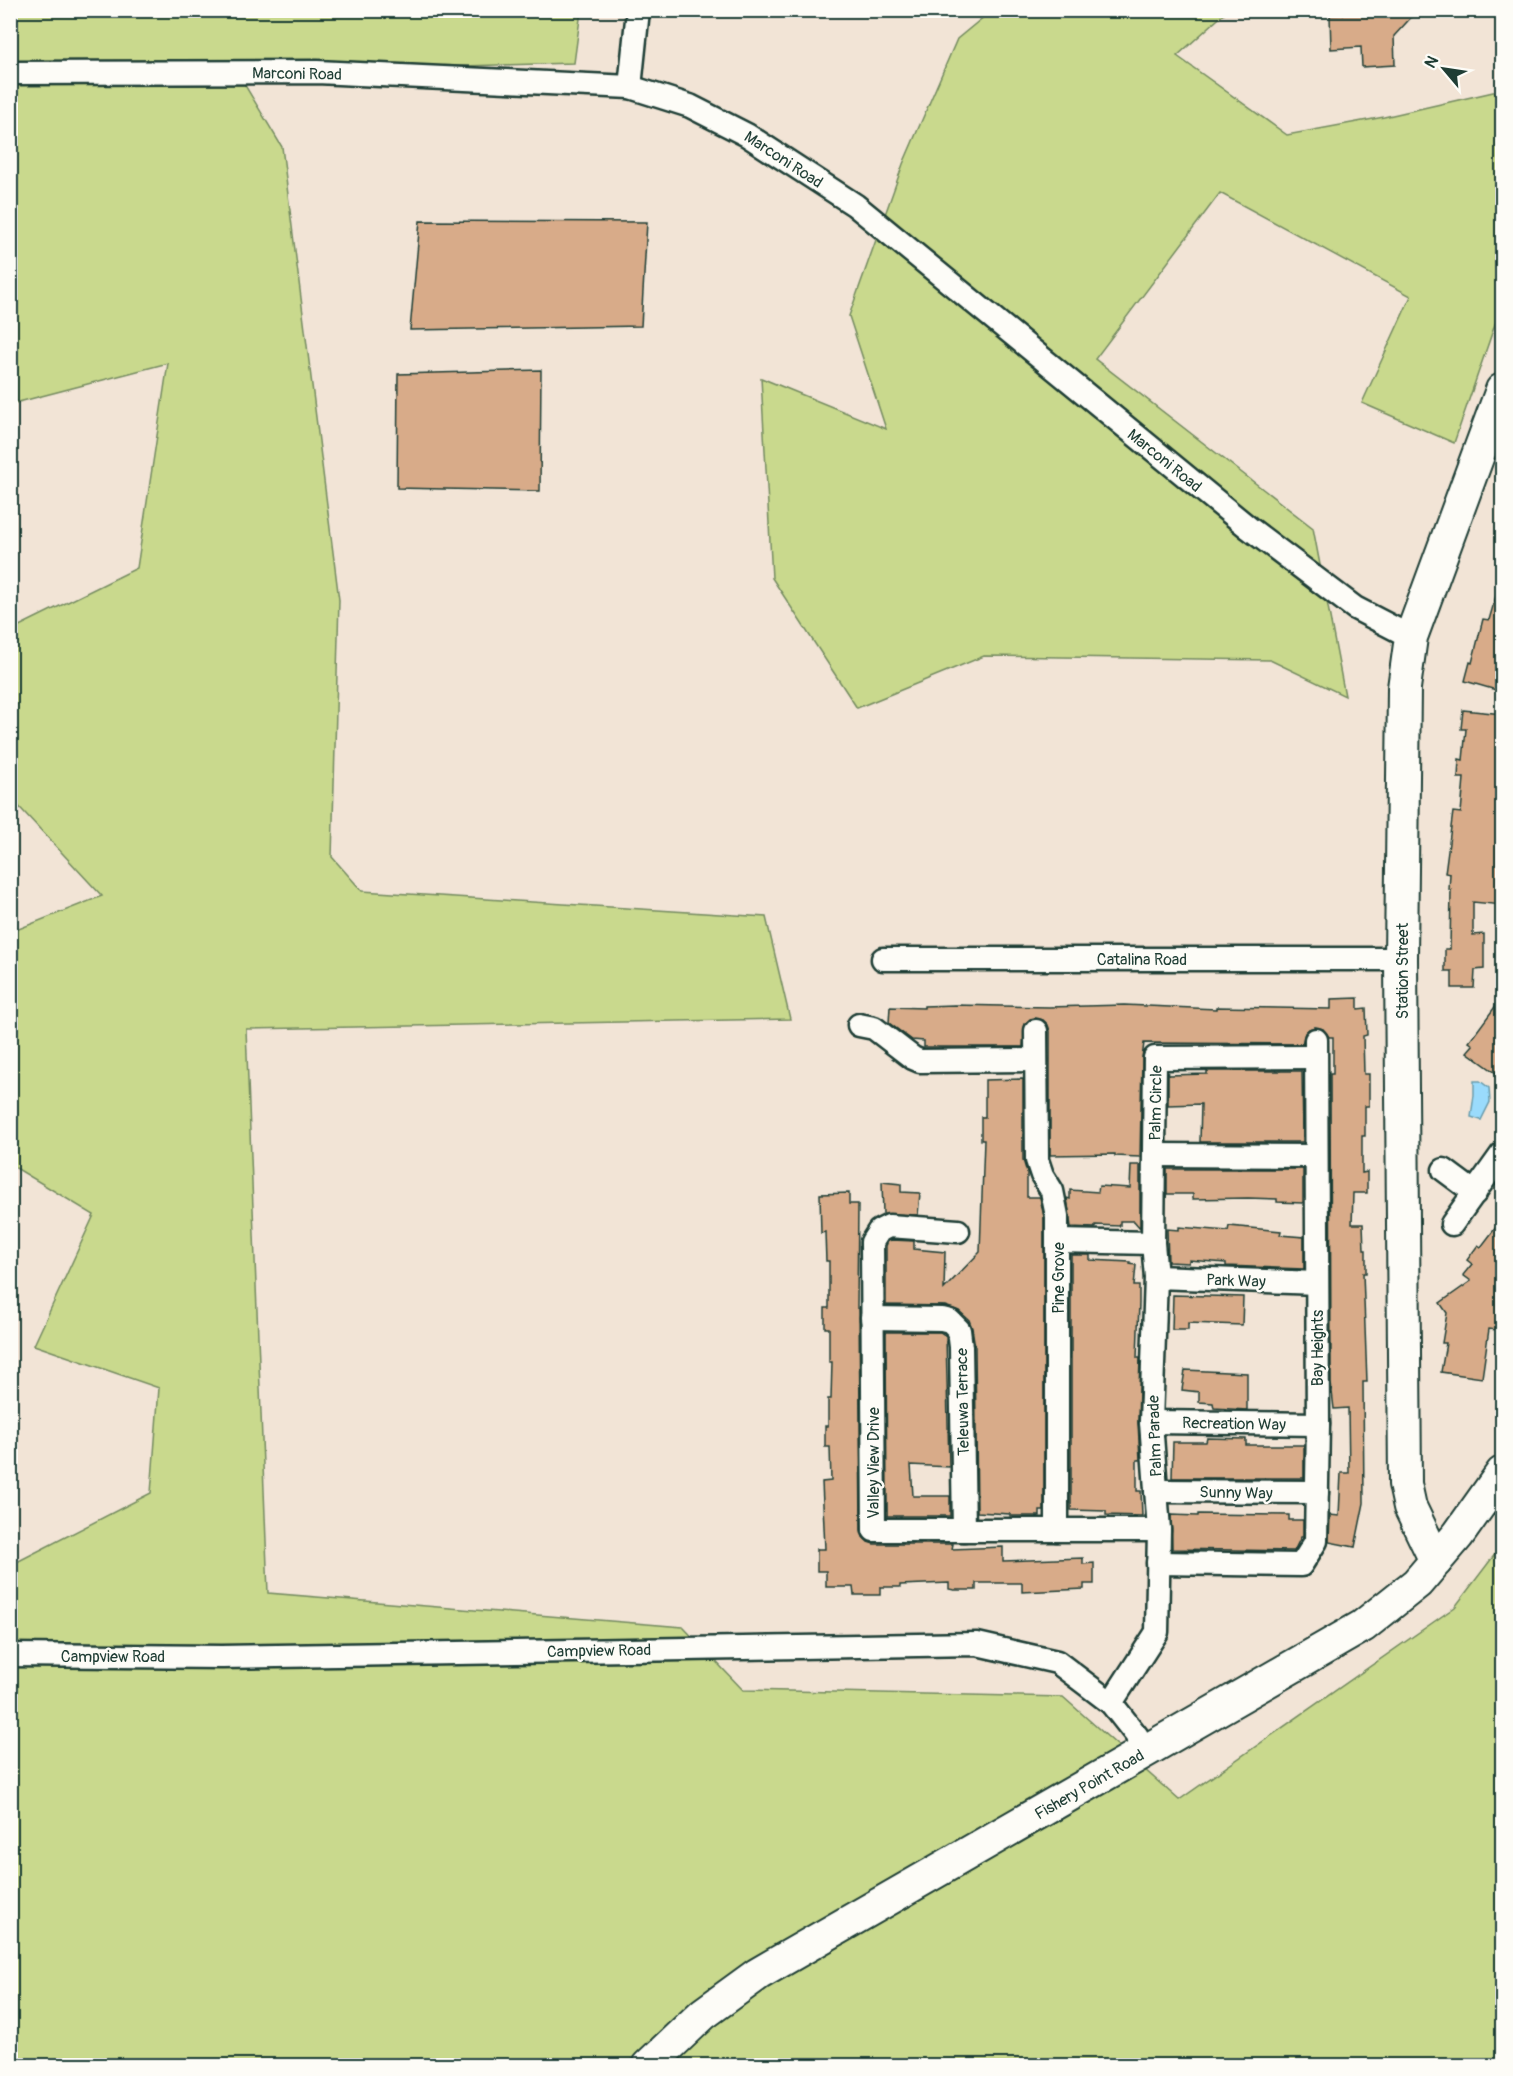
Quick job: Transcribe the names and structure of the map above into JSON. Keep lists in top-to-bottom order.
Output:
{
  "streets": {
    "street": [
      "Marconi Road",
      "Catalina Road",
      "Station Street",
      "Palm Circle",
      "Pine Grove",
      "Park Way",
      "Bay Heights",
      "Teleuwa Terrace",
      "Recreation Way",
      "Palm Parade",
      "Valley View Drive",
      "Sunny Way",
      "Campview Road",
      "Fishery Point Road"
    ]
  },
  "crossings": [
    ["Marconi Road", "Station Street"],
    ["Catalina Road", "Station Street"],
    ["Station Street", "Fishery Point Road"],
    ["Palm Circle", "Bay Heights"],
    ["Palm Circle", "Palm Parade"],
    ["Pine Grove", "Valley View Drive"],
    ["Park Way", "Bay Heights"],
    ["Park Way", "Palm Parade"],
    ["Bay Heights", "Recreation Way"],
    ["Bay Heights", "Palm Parade"],
    ["Bay Heights", "Sunny Way"],
    ["Teleuwa Terrace", "Valley View Drive"],
    ["Recreation Way", "Palm Parade"],
    ["Palm Parade", "Valley View Drive"],
    ["Palm Parade", "Sunny Way"],
    ["Palm Parade", "Campview Road"],
    ["Campview Road", "Fishery Point Road"]
  ],
  "north": "top left"
}
